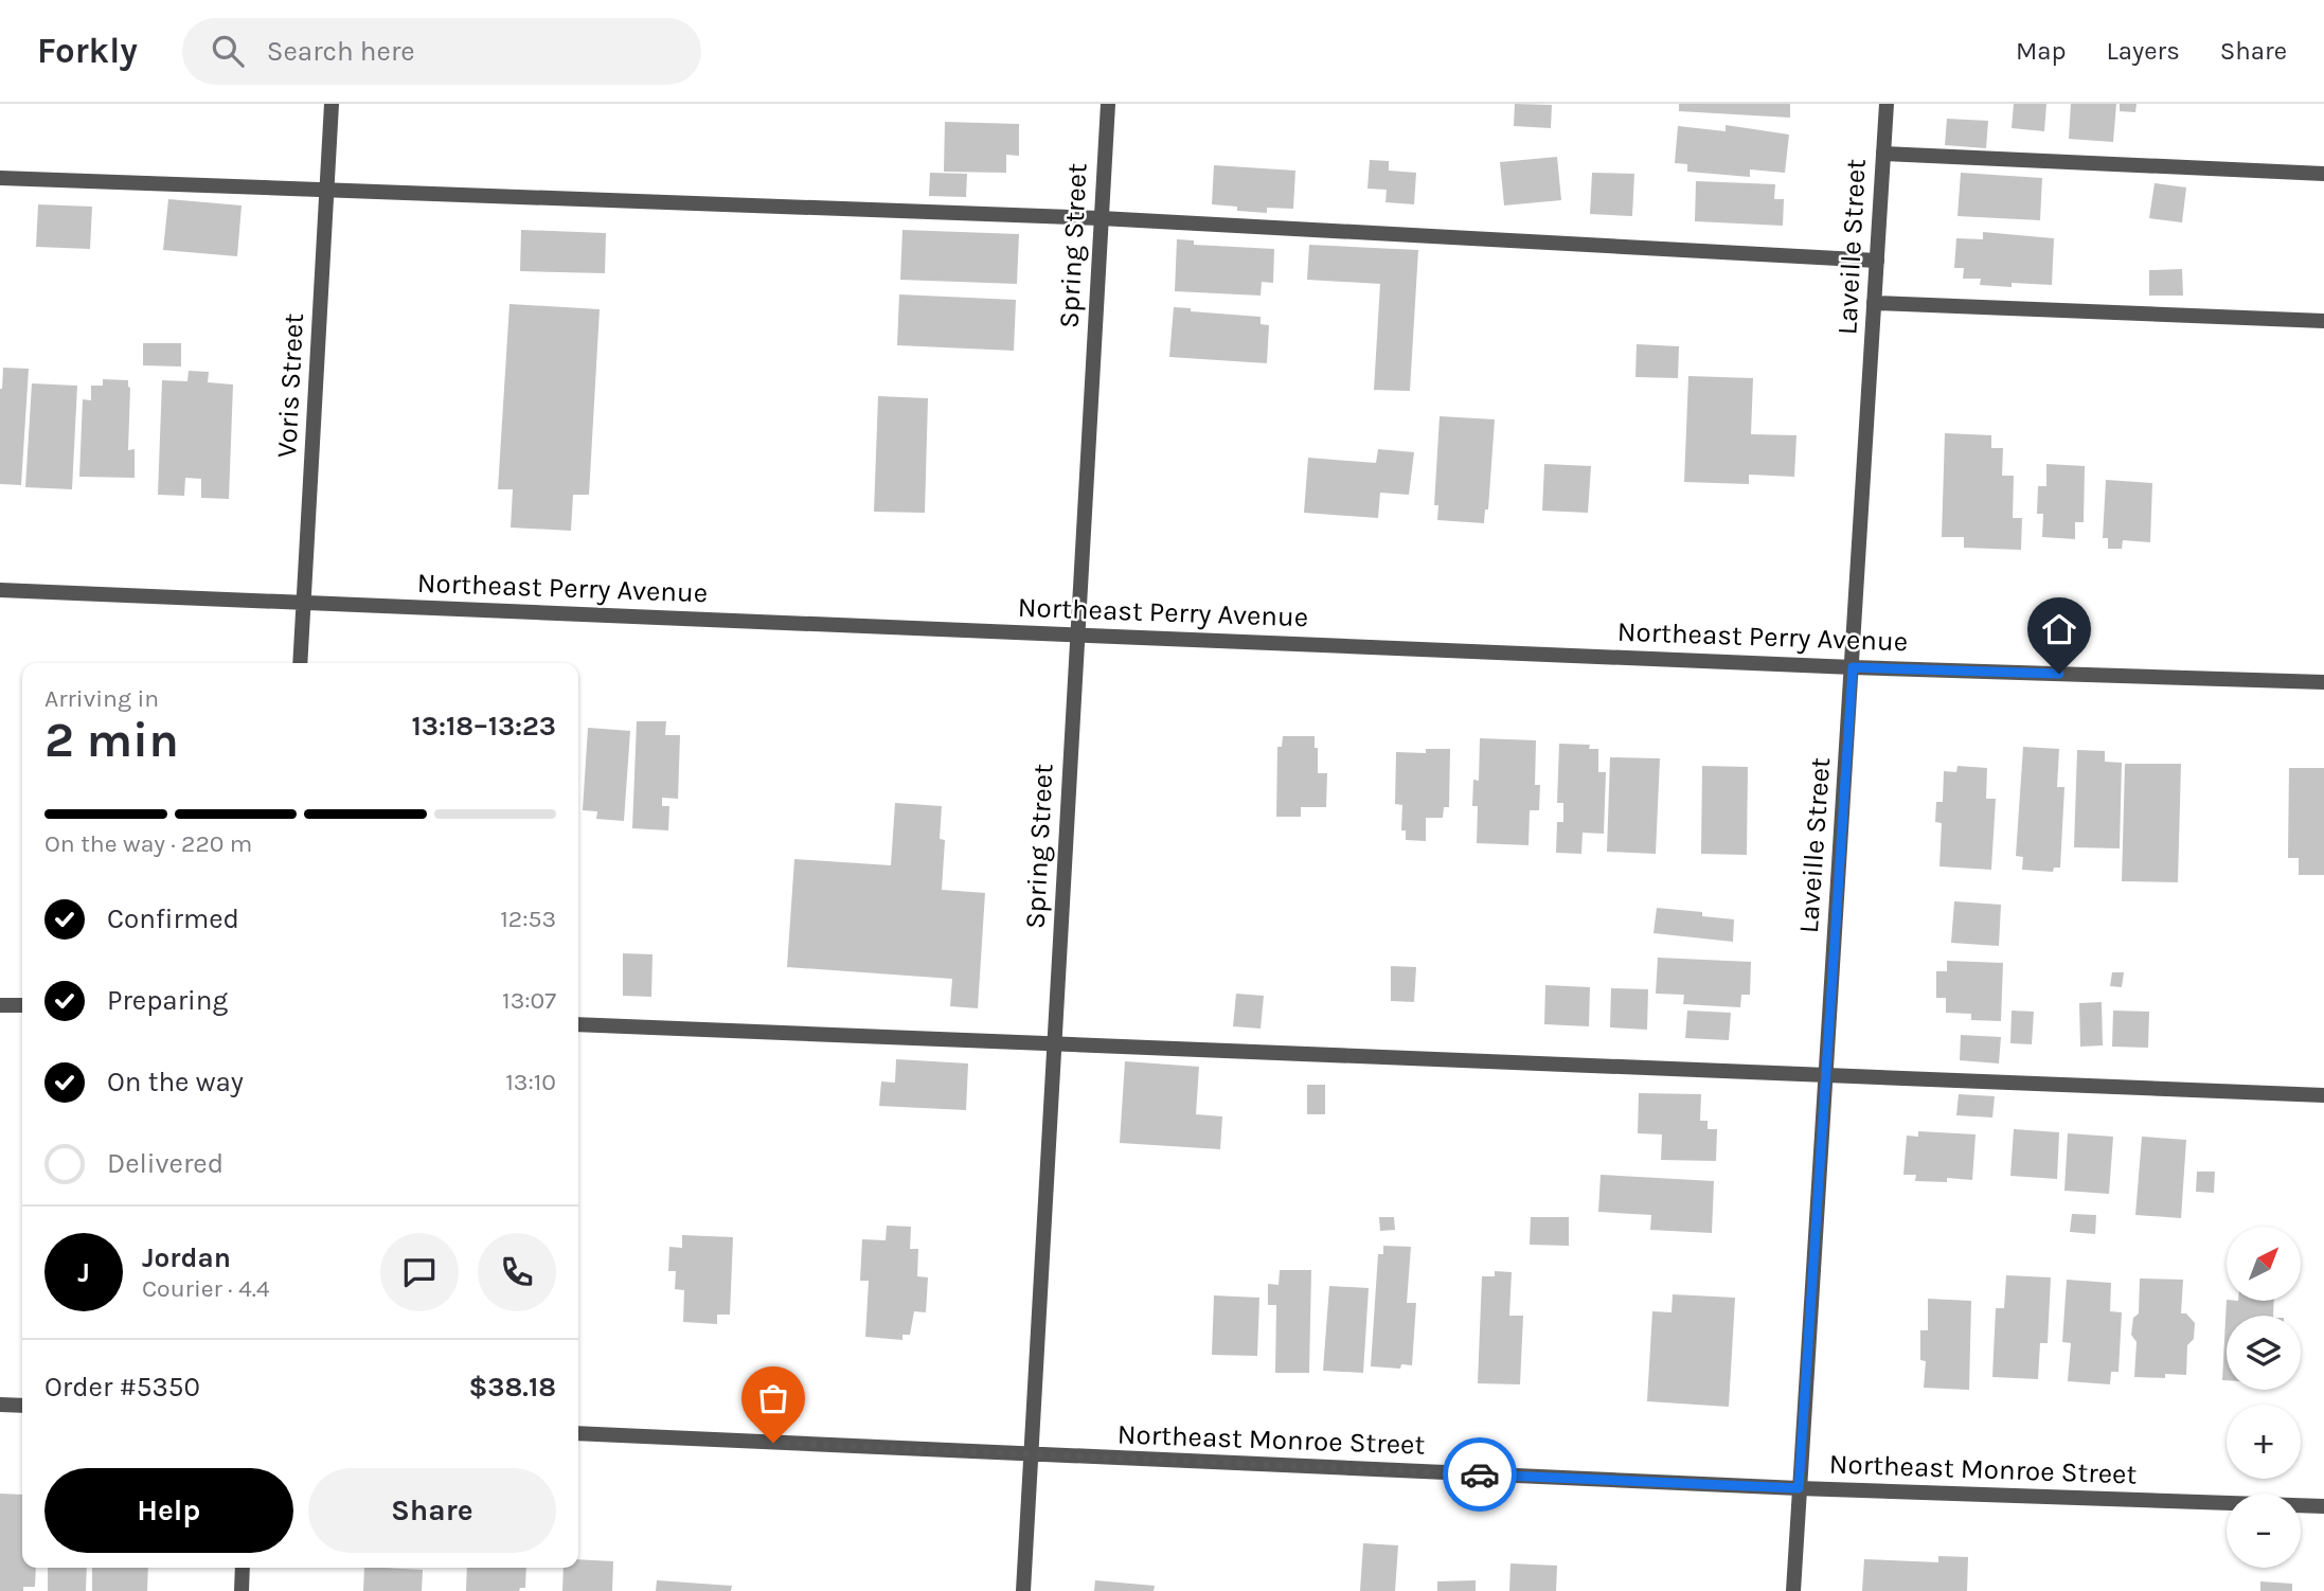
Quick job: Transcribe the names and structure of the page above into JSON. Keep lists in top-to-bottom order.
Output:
{
  "streets": {
    "street": [
      "Spring Street",
      "Laveille Street",
      "Voris Street",
      "Northeast Perry Avenue",
      "Northeast Monroe Street"
    ]
  },
  "crossings": [
    ["Spring Street", "Northeast Perry Avenue"],
    ["Spring Street", "Northeast Monroe Street"],
    ["Laveille Street", "Northeast Perry Avenue"],
    ["Laveille Street", "Northeast Monroe Street"],
    ["Voris Street", "Northeast Perry Avenue"]
  ],
  "north": "top right",
  "page": {
    "header": "Forkly",
    "search": "Search here",
    "nav": ["Map", "Layers", "Share"],
    "heading": ["2 min", "Arriving in", "13:18–13:23"],
    "panel": [
      "Jordan",
      "Courier · 4.4",
      "Order #5350",
      "$38.18"
    ],
    "bar": "On the way · 220 m",
    "list": [
      ["Confirmed", "12:53"],
      ["Preparing", "13:07"],
      ["On the way", "13:10"],
      "Delivered"
    ],
    "map_buttons": ["+", "−"],
    "round": "J",
    "buttons": ["Help", "Share"]
  }
}
